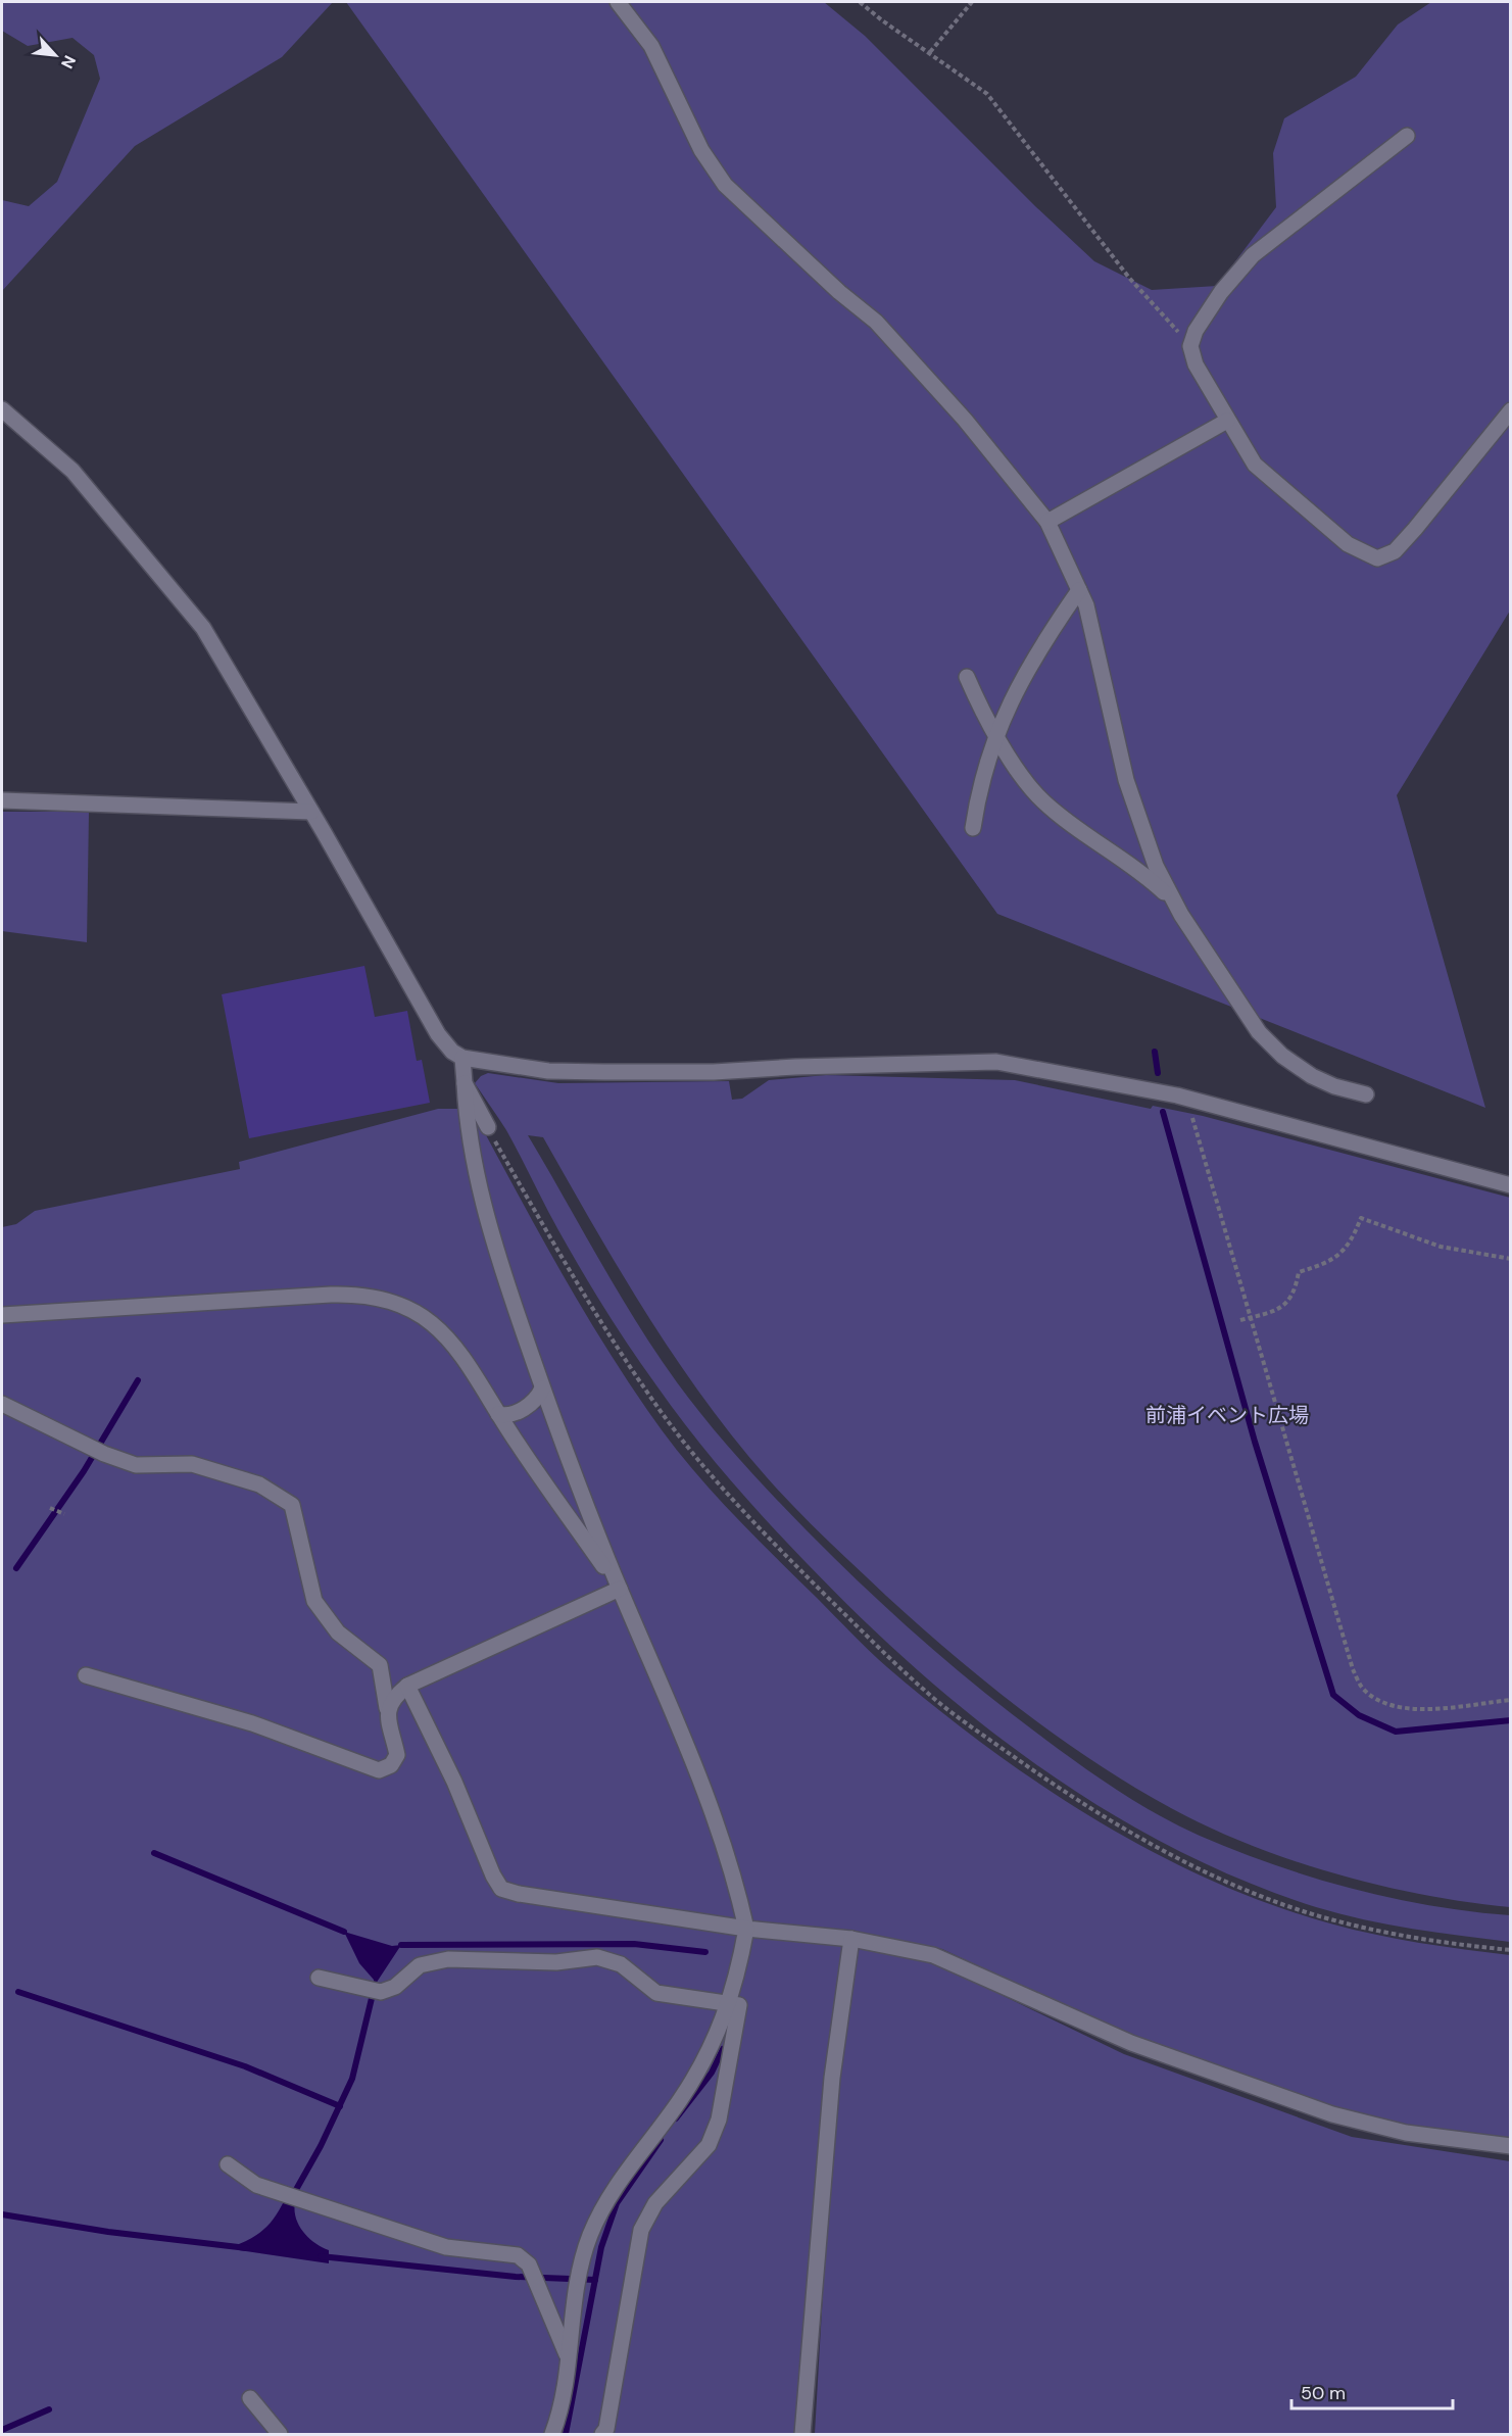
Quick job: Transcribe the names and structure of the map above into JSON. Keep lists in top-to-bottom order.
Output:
{
  "parks": ["前浦イベント広場"],
  "scale_bar": "50 m",
  "north": "bottom right"
}
